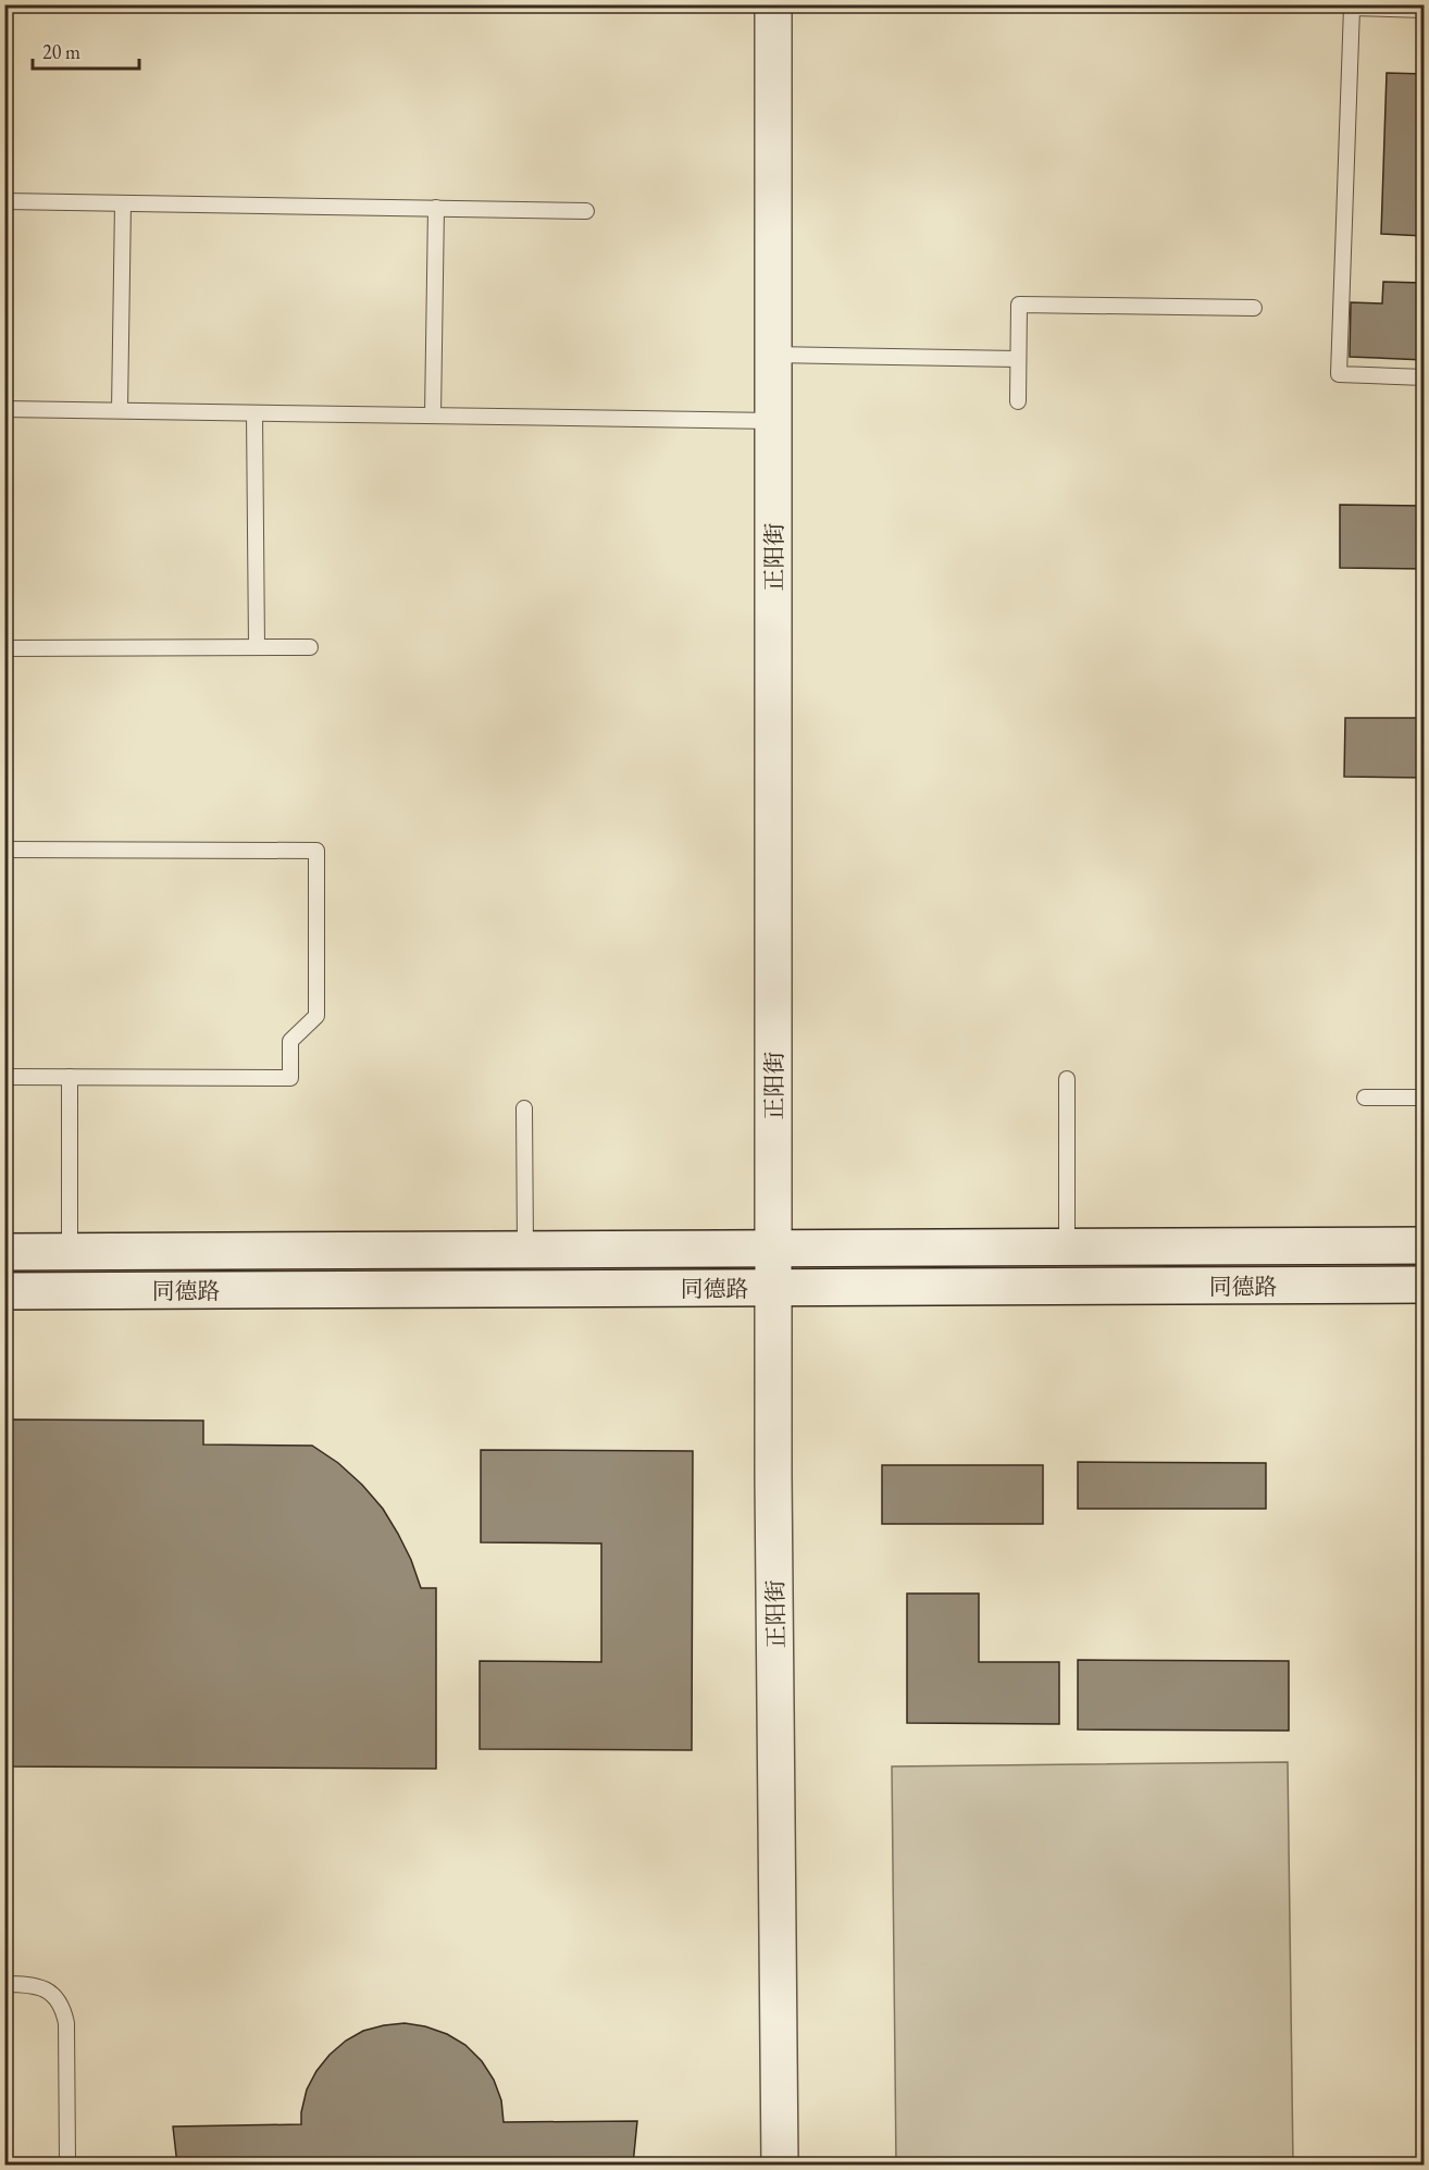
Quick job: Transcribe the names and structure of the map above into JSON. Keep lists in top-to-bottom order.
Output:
{
  "streets": {
    "main road": ["正阳街", "同德路"]
  },
  "crossings": [
    ["正阳街", "同德路"]
  ],
  "scale_bar": "20 m"
}
